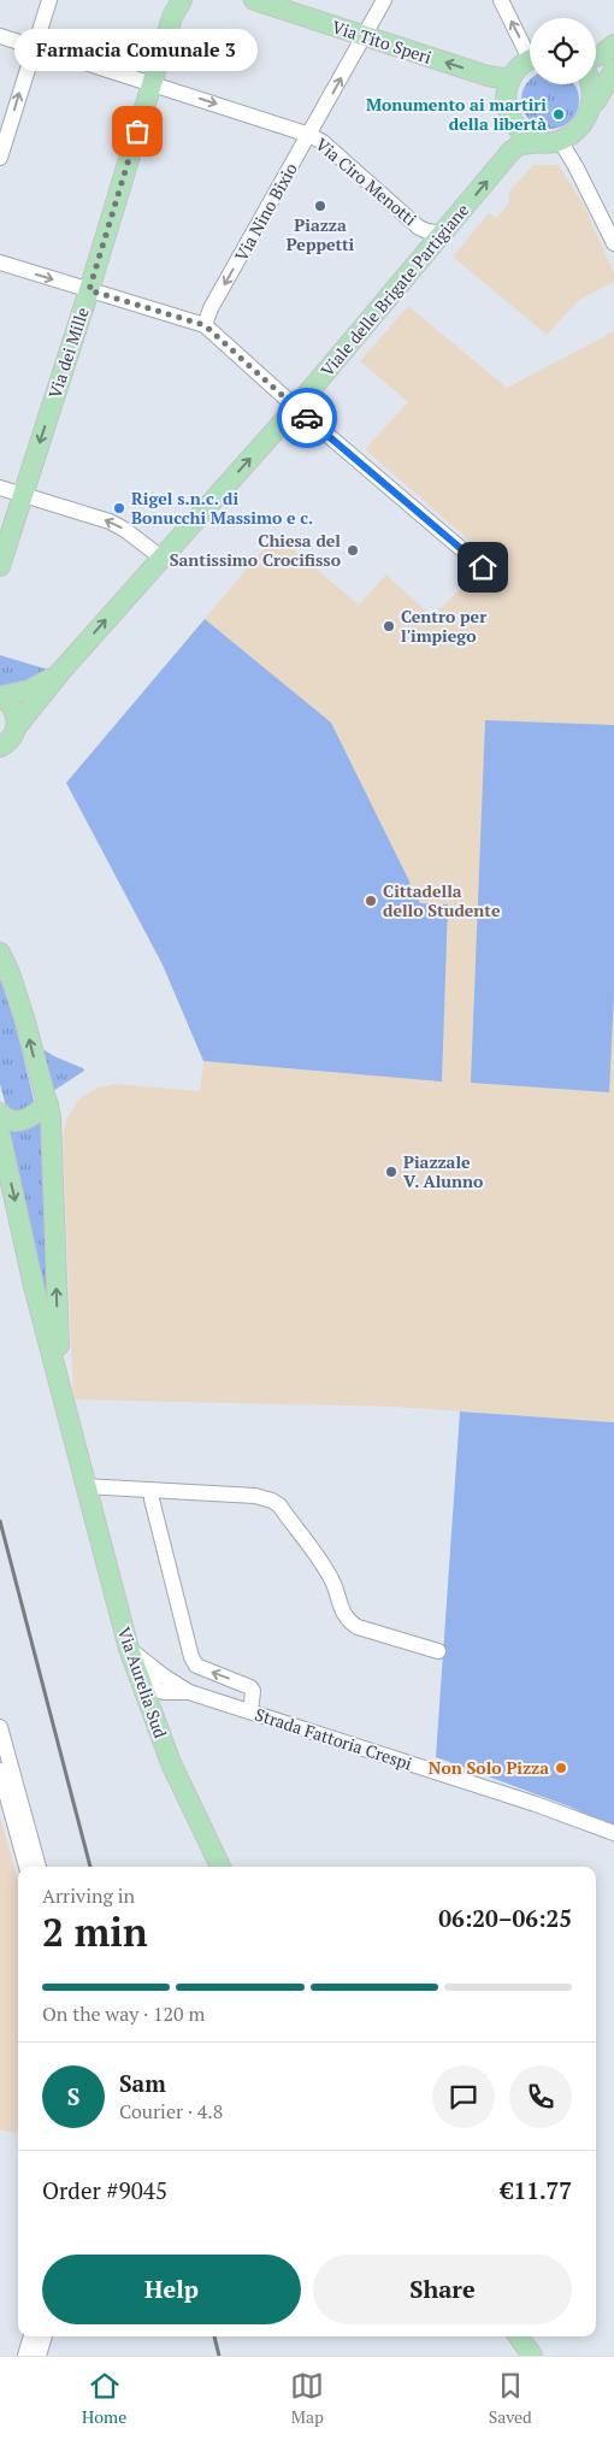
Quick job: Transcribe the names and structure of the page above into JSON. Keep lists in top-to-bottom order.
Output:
{
  "streets": {
    "main road": [
      "Via Tito Speri",
      "Viale delle Brigate Partigiane",
      "Via dei Mille",
      "Via Aurelia Sud"
    ],
    "street": ["Via Ciro Menotti", "Via Nino Bixio", "Strada Fattoria Crespi"]
  },
  "crossings": [
    ["Via Tito Speri", "Via Nino Bixio"],
    ["Via Ciro Menotti", "Via Nino Bixio"],
    ["Via Ciro Menotti", "Viale delle Brigate Partigiane"],
    ["Via Ciro Menotti", "Via dei Mille"],
    ["Via Aurelia Sud", "Strada Fattoria Crespi"]
  ],
  "one_way": [
    "Via Tito Speri",
    "Via Ciro Menotti",
    "Viale delle Brigate Partigiane",
    "Via dei Mille"
  ],
  "places": [
    "Monumento ai martiri della libertà",
    "Farmacia Comunale 3",
    "Piazza Peppetti",
    "Rigel s.n.c. di Bonucchi Massimo e c.",
    "Chiesa del Santissimo Crocifisso",
    "Centro per l'impiego",
    "Cittadella dello Studente",
    "Piazzale V. Alunno",
    "Non Solo Pizza"
  ],
  "page": {
    "bubble": "Farmacia Comunale 3",
    "heading": ["2 min", "Arriving in", "06:20–06:25"],
    "panel": [
      "Sam",
      "Courier · 4.8",
      "Order #9045",
      "€11.77"
    ],
    "bar": "On the way · 120 m",
    "round": "S",
    "buttons": ["Help", "Share"],
    "tabs": ["Home", "Map", "Saved"]
  }
}
